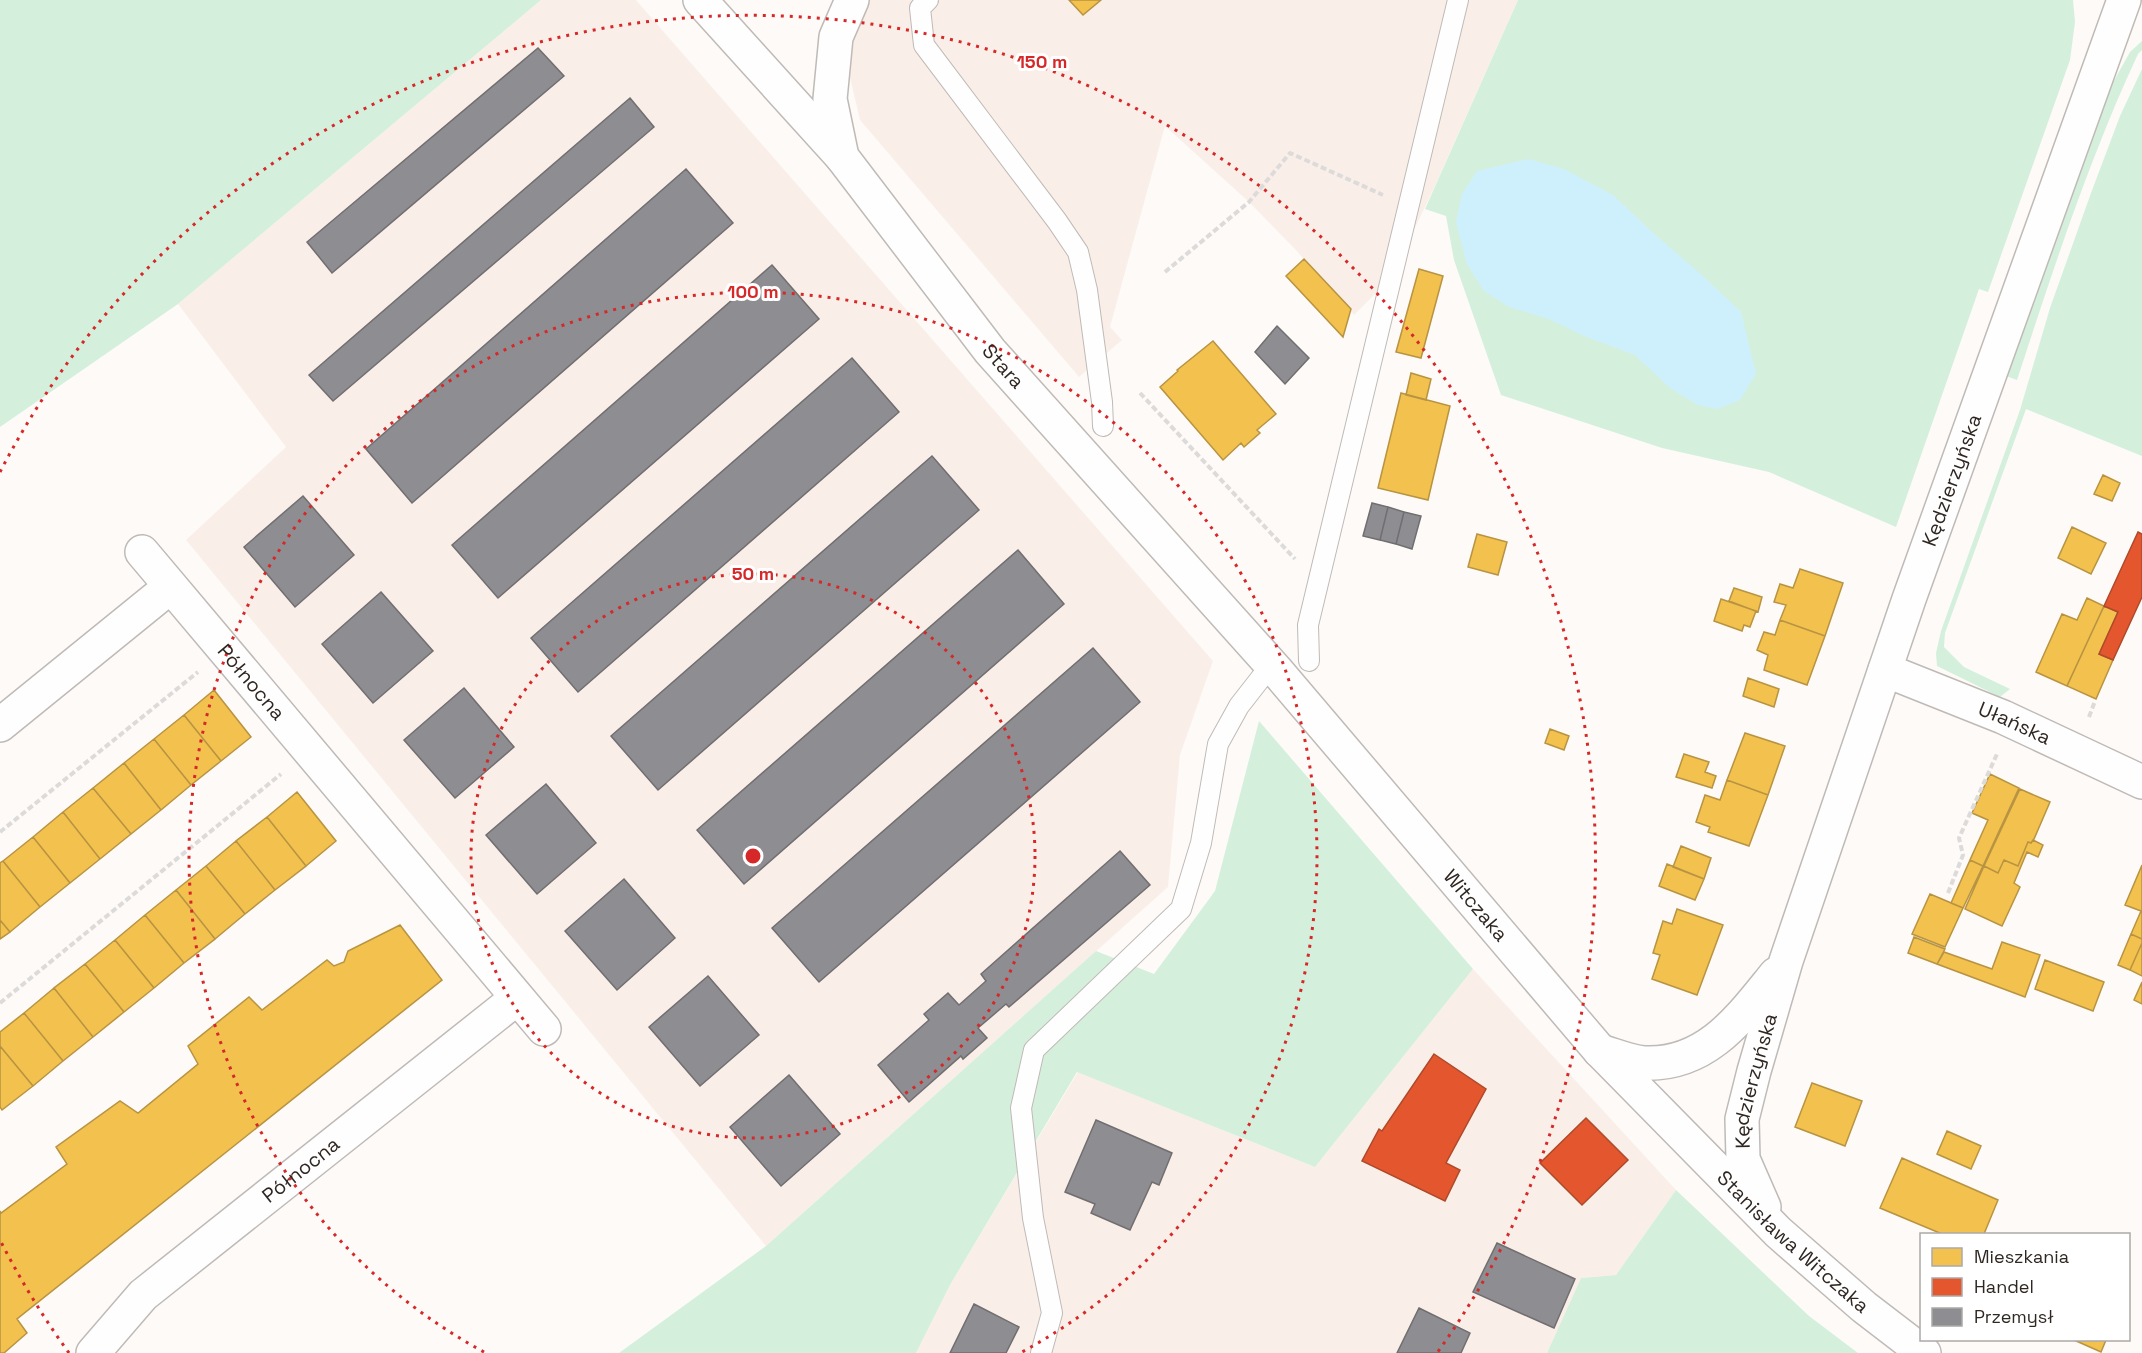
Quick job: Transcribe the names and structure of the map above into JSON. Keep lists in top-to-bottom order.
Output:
{
  "streets": {
    "street": [
      "Stara",
      "Kędzierzyńska",
      "Północna",
      "Ułańska",
      "Witczaka",
      "Stanisława Witczaka"
    ]
  },
  "crossings": [
    ["Stara", "Witczaka"],
    ["Kędzierzyńska", "Ułańska"],
    ["Kędzierzyńska", "Witczaka"],
    ["Kędzierzyńska", "Stanisława Witczaka"],
    ["Witczaka", "Stanisława Witczaka"]
  ],
  "legend": ["Mieszkania", "Handel", "Przemysł"],
  "rings": ["150 m", "100 m", "50 m"]
}
